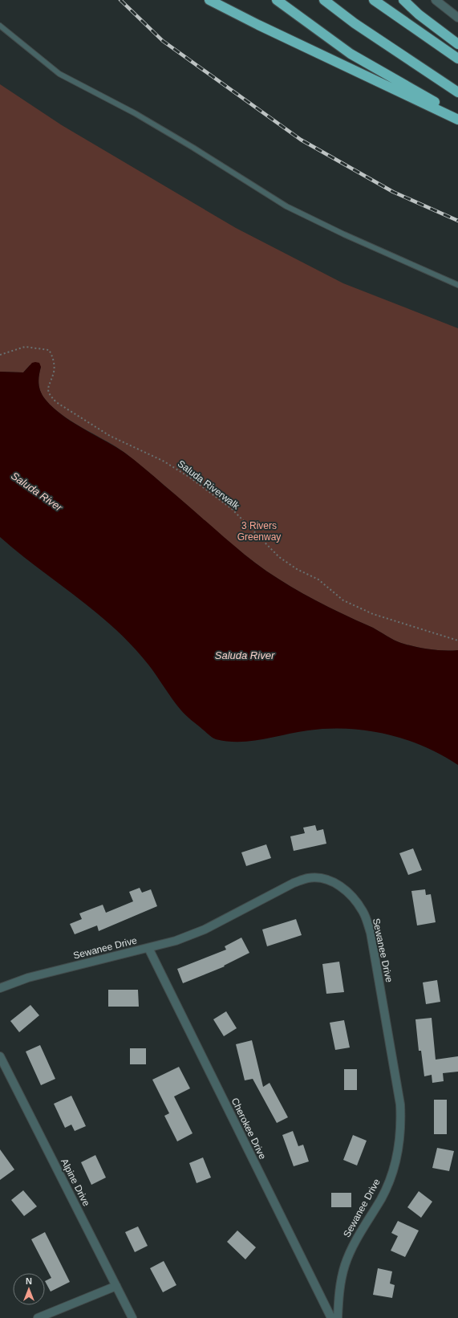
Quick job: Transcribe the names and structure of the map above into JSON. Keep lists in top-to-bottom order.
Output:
{
  "streets": {
    "street": ["Sewanee Drive", "Cherokee Drive", "Alpine Drive"],
    "path": ["Saluda Riverwalk"]
  },
  "crossings": [
    ["Sewanee Drive", "Cherokee Drive"]
  ],
  "water": ["Saluda River"],
  "parks": ["3 Rivers Greenway"],
  "north": "top"
}
